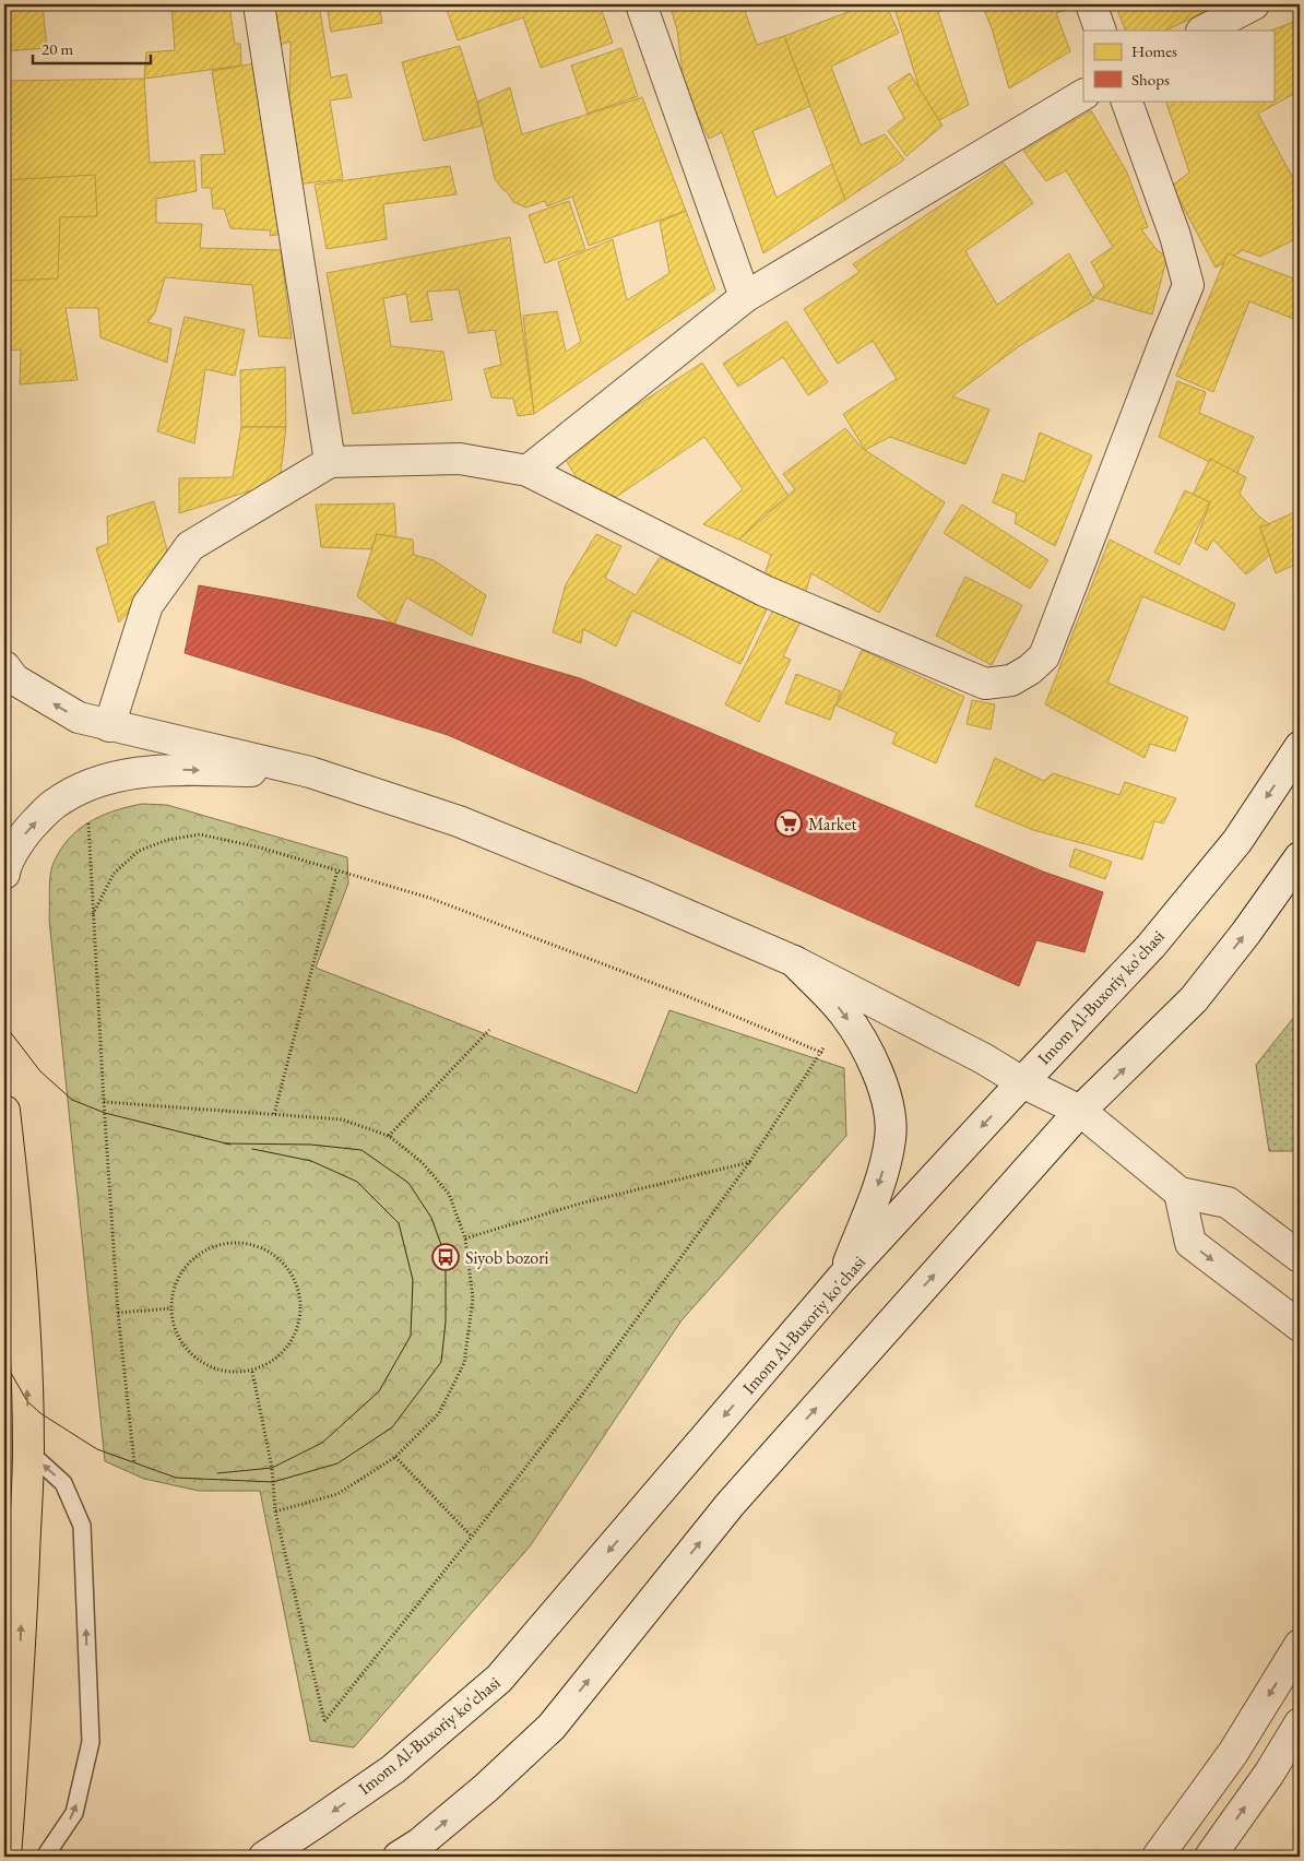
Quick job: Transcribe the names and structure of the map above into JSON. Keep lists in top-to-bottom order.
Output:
{
  "streets": {
    "street": ["Imom Al-Buxoriy ko'chasi"]
  },
  "places": {
    "supermarket": ["Market"],
    "bus stop": ["Siyob bozori"]
  },
  "legend": ["Homes", "Shops"],
  "scale_bar": "20 m"
}
